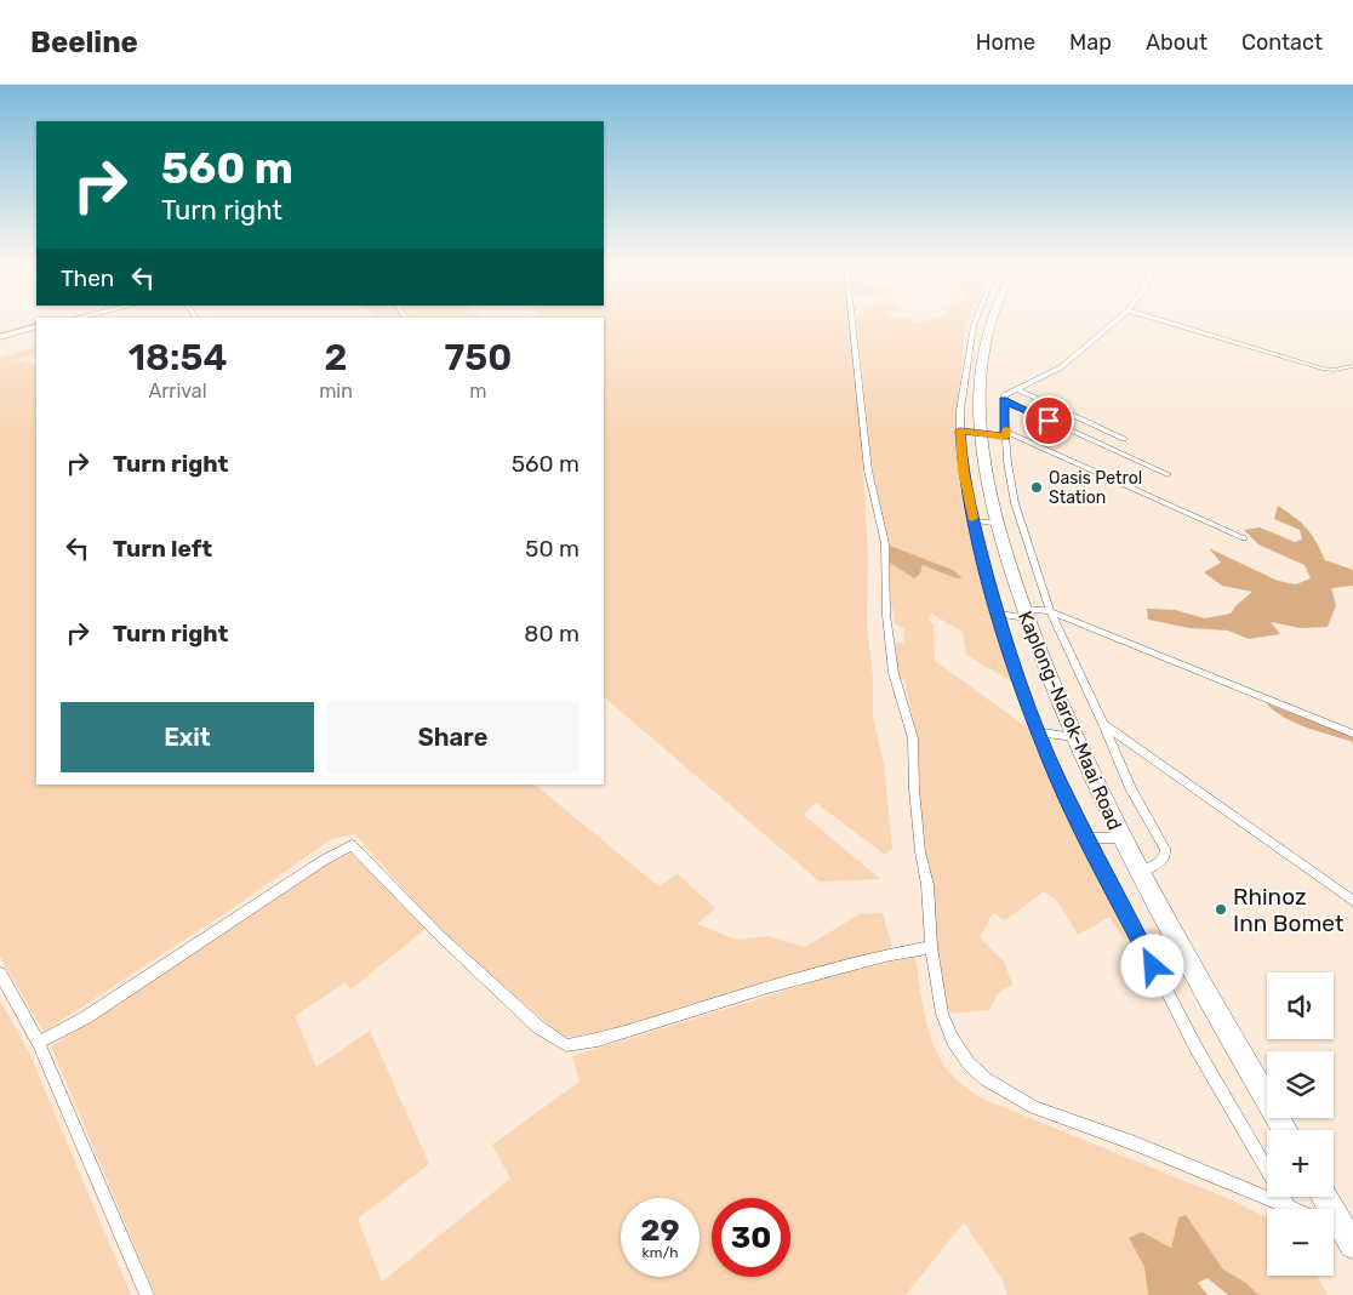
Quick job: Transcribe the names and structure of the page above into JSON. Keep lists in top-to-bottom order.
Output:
{
  "streets": {
    "highway": ["Kaplong-Narok-Maai Road"]
  },
  "places": ["Oasis Petrol Station", "Rhinoz Inn Bomet"],
  "page": {
    "header": "Beeline",
    "nav": [
      "Home",
      "Map",
      "About",
      "Contact"
    ],
    "turn": ["560 m", "Turn right"],
    "then": "Then",
    "eta": [
      "18:54",
      "Arrival",
      "2",
      "min",
      "750",
      "m"
    ],
    "list": [
      {
        "name": "Turn right",
        "value": "560 m"
      },
      {
        "name": "Turn left",
        "value": "50 m"
      },
      {
        "name": "Turn right",
        "value": "80 m"
      }
    ],
    "buttons": ["Exit", "Share"],
    "map_buttons": ["+", "−"],
    "speed": "29 km/h",
    "limit": "30"
  }
}
